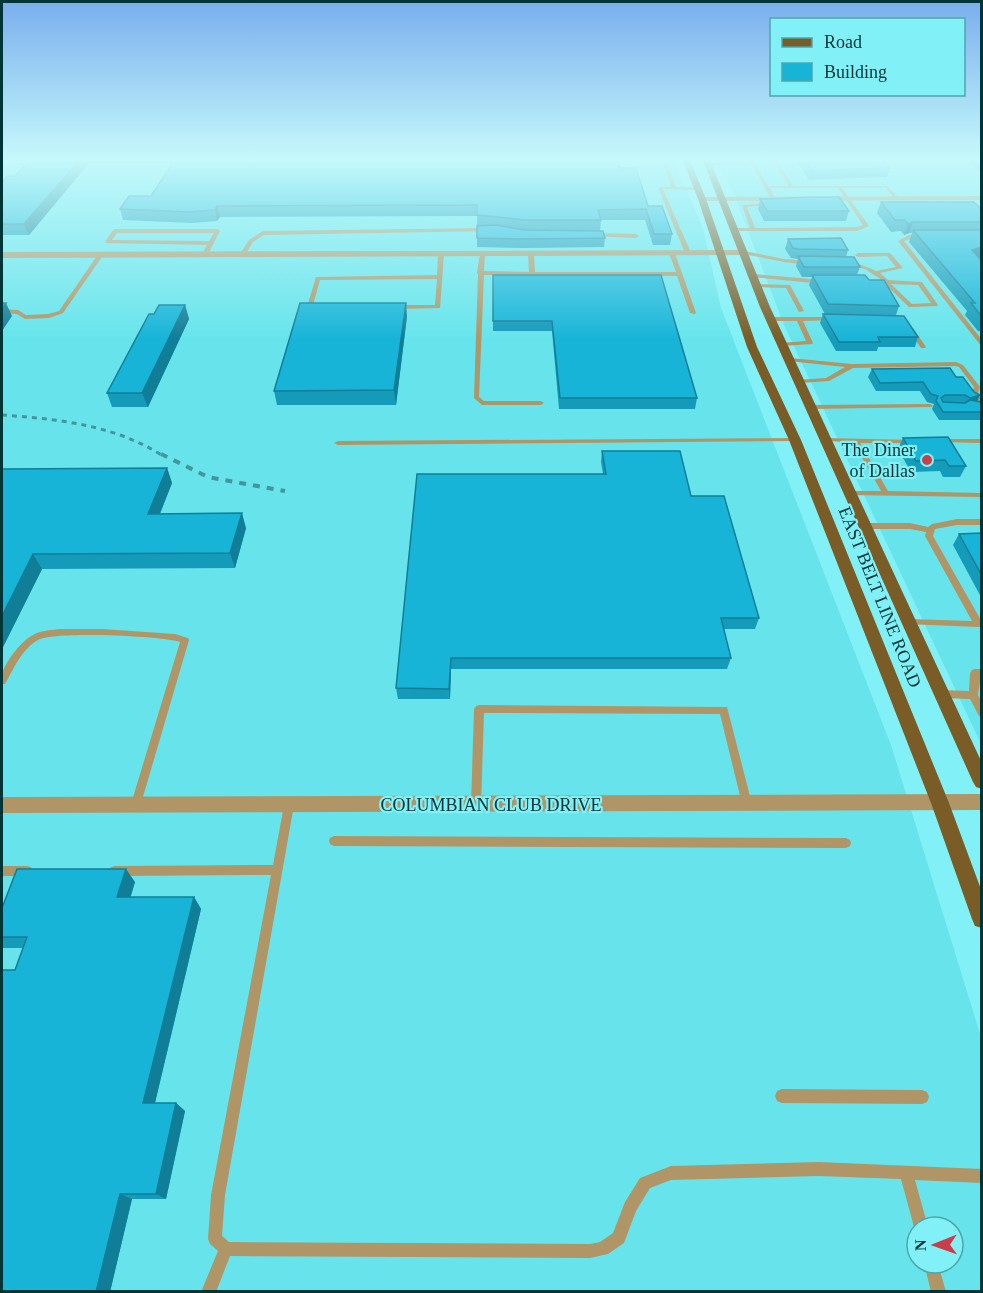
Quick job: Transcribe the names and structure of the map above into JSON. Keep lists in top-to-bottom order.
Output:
{
  "streets": {
    "main road": ["EAST BELT LINE ROAD"],
    "street": ["COLUMBIAN CLUB DRIVE"]
  },
  "crossings": [
    ["EAST BELT LINE ROAD", "COLUMBIAN CLUB DRIVE"]
  ],
  "places": ["The Diner of Dallas"],
  "legend": ["Road", "Building"],
  "north": "left"
}
